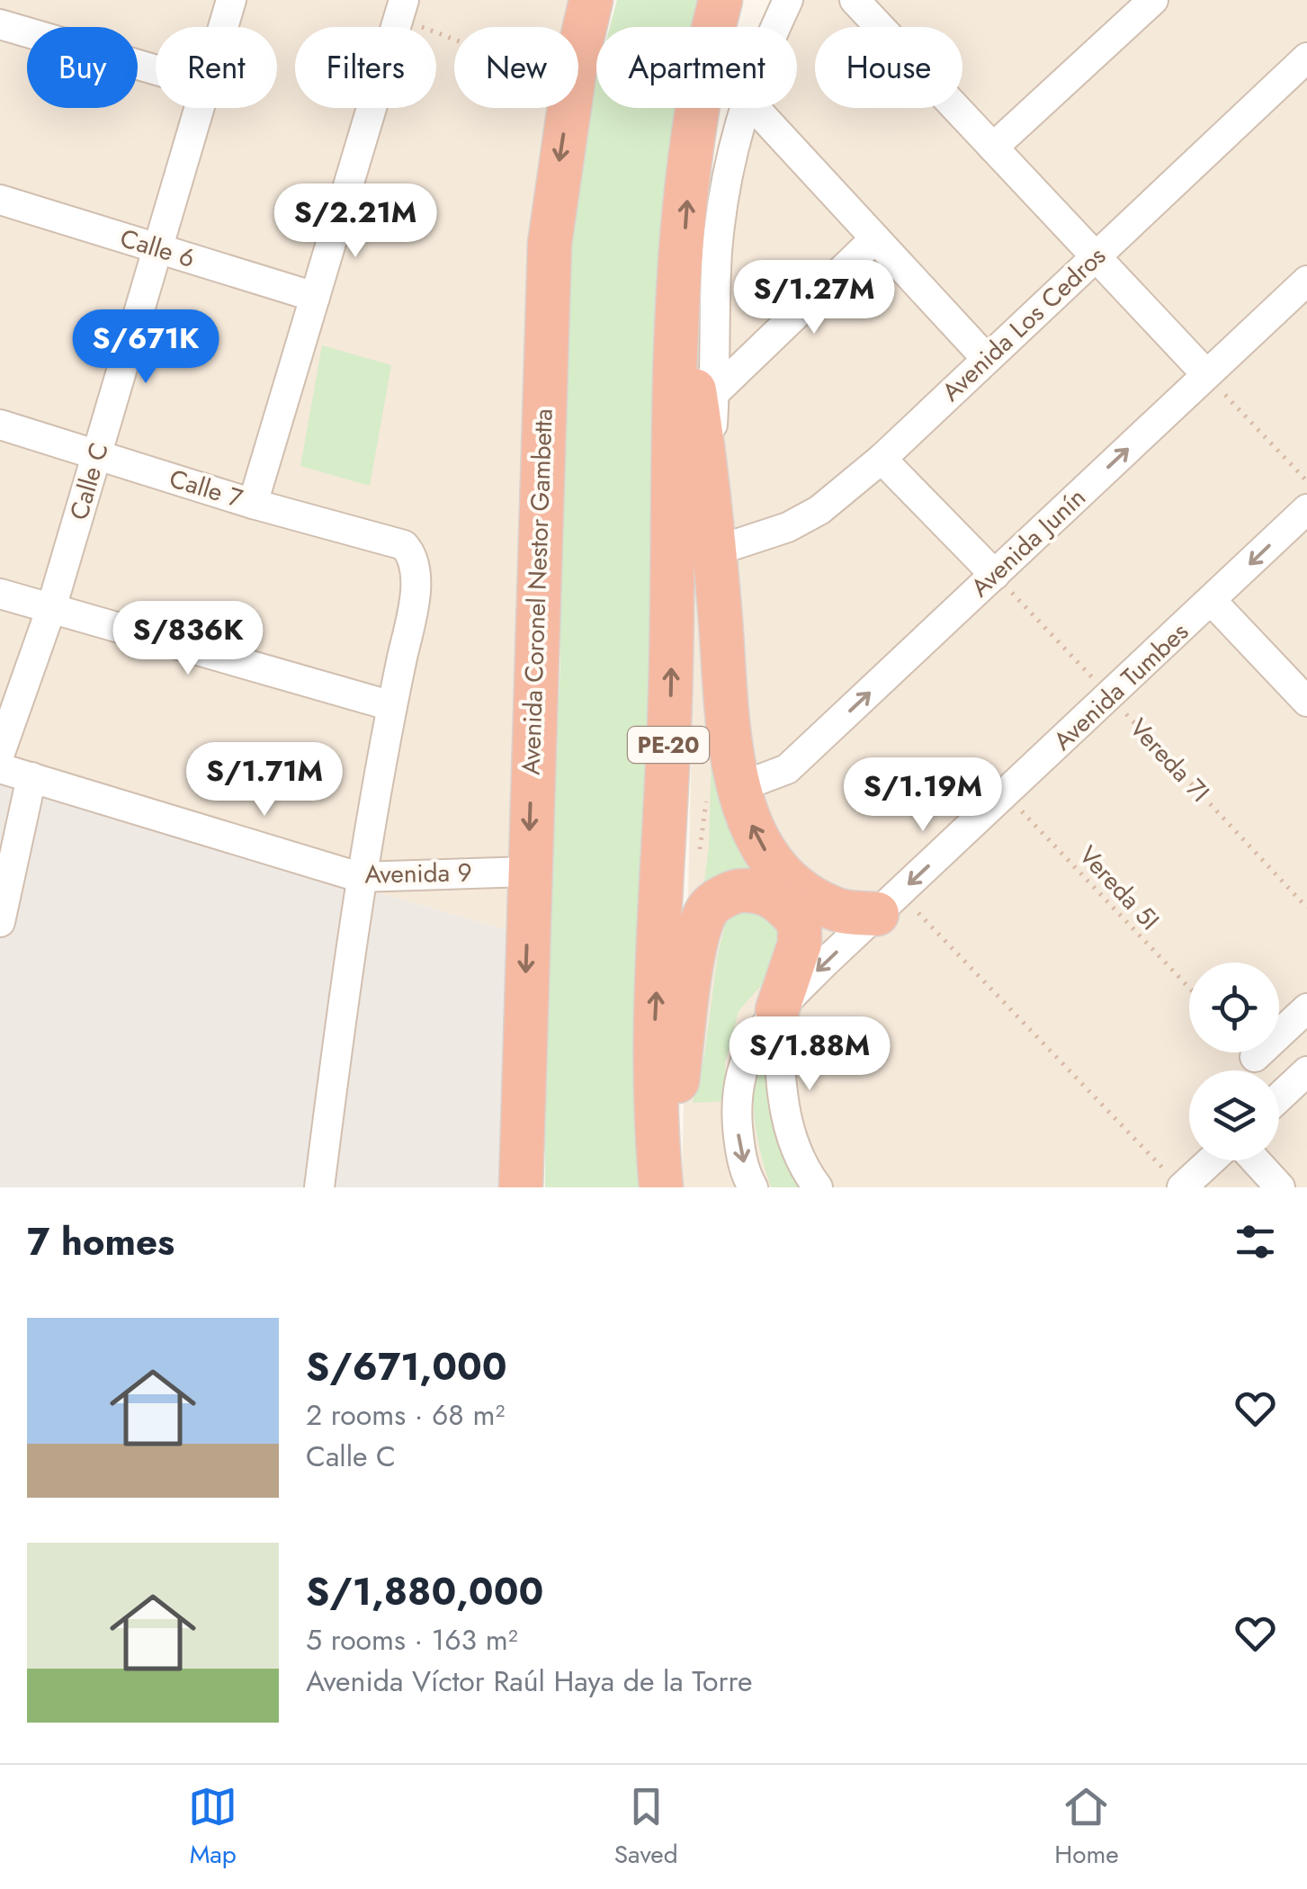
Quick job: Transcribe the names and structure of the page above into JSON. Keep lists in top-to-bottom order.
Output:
{
  "streets": {
    "highway": ["Avenida Coronel Nestor Gambetta", "PE-20"],
    "street": [
      "Calle 6",
      "Avenida Los Cedros",
      "Calle C",
      "Calle 7",
      "Avenida Junín",
      "Avenida Tumbes",
      "Avenida 9"
    ],
    "path": ["Vereda 7I", "Vereda 5I"]
  },
  "crossings": [
    ["Calle 6", "Calle C"],
    ["Calle C", "Calle 7"],
    ["Avenida Junín", "Vereda 7I"],
    ["Avenida Coronel Nestor Gambetta", "Avenida 9"],
    ["Avenida Tumbes", "Vereda 7I"],
    ["Avenida Tumbes", "Vereda 5I"]
  ],
  "one_way": ["Avenida Junín", "Avenida Tumbes"],
  "page": {
    "chip": [
      "Buy",
      "Rent",
      "Filters",
      "New",
      "Apartment",
      "House"
    ],
    "price": [
      "S/2.21M",
      "S/1.27M",
      "S/671K",
      "S/836K",
      "S/1.71M",
      "S/1.19M",
      "S/1.88M"
    ],
    "heading": "7 homes",
    "list": [
      {
        "name": "S/671,000",
        "note": "2 rooms · 68 m² · Calle C"
      },
      {
        "name": "S/1,880,000",
        "note": "5 rooms · 163 m² · Avenida Víctor Raúl Haya de la Torre"
      }
    ],
    "tabs": ["Map", "Saved", "Home"]
  }
}
